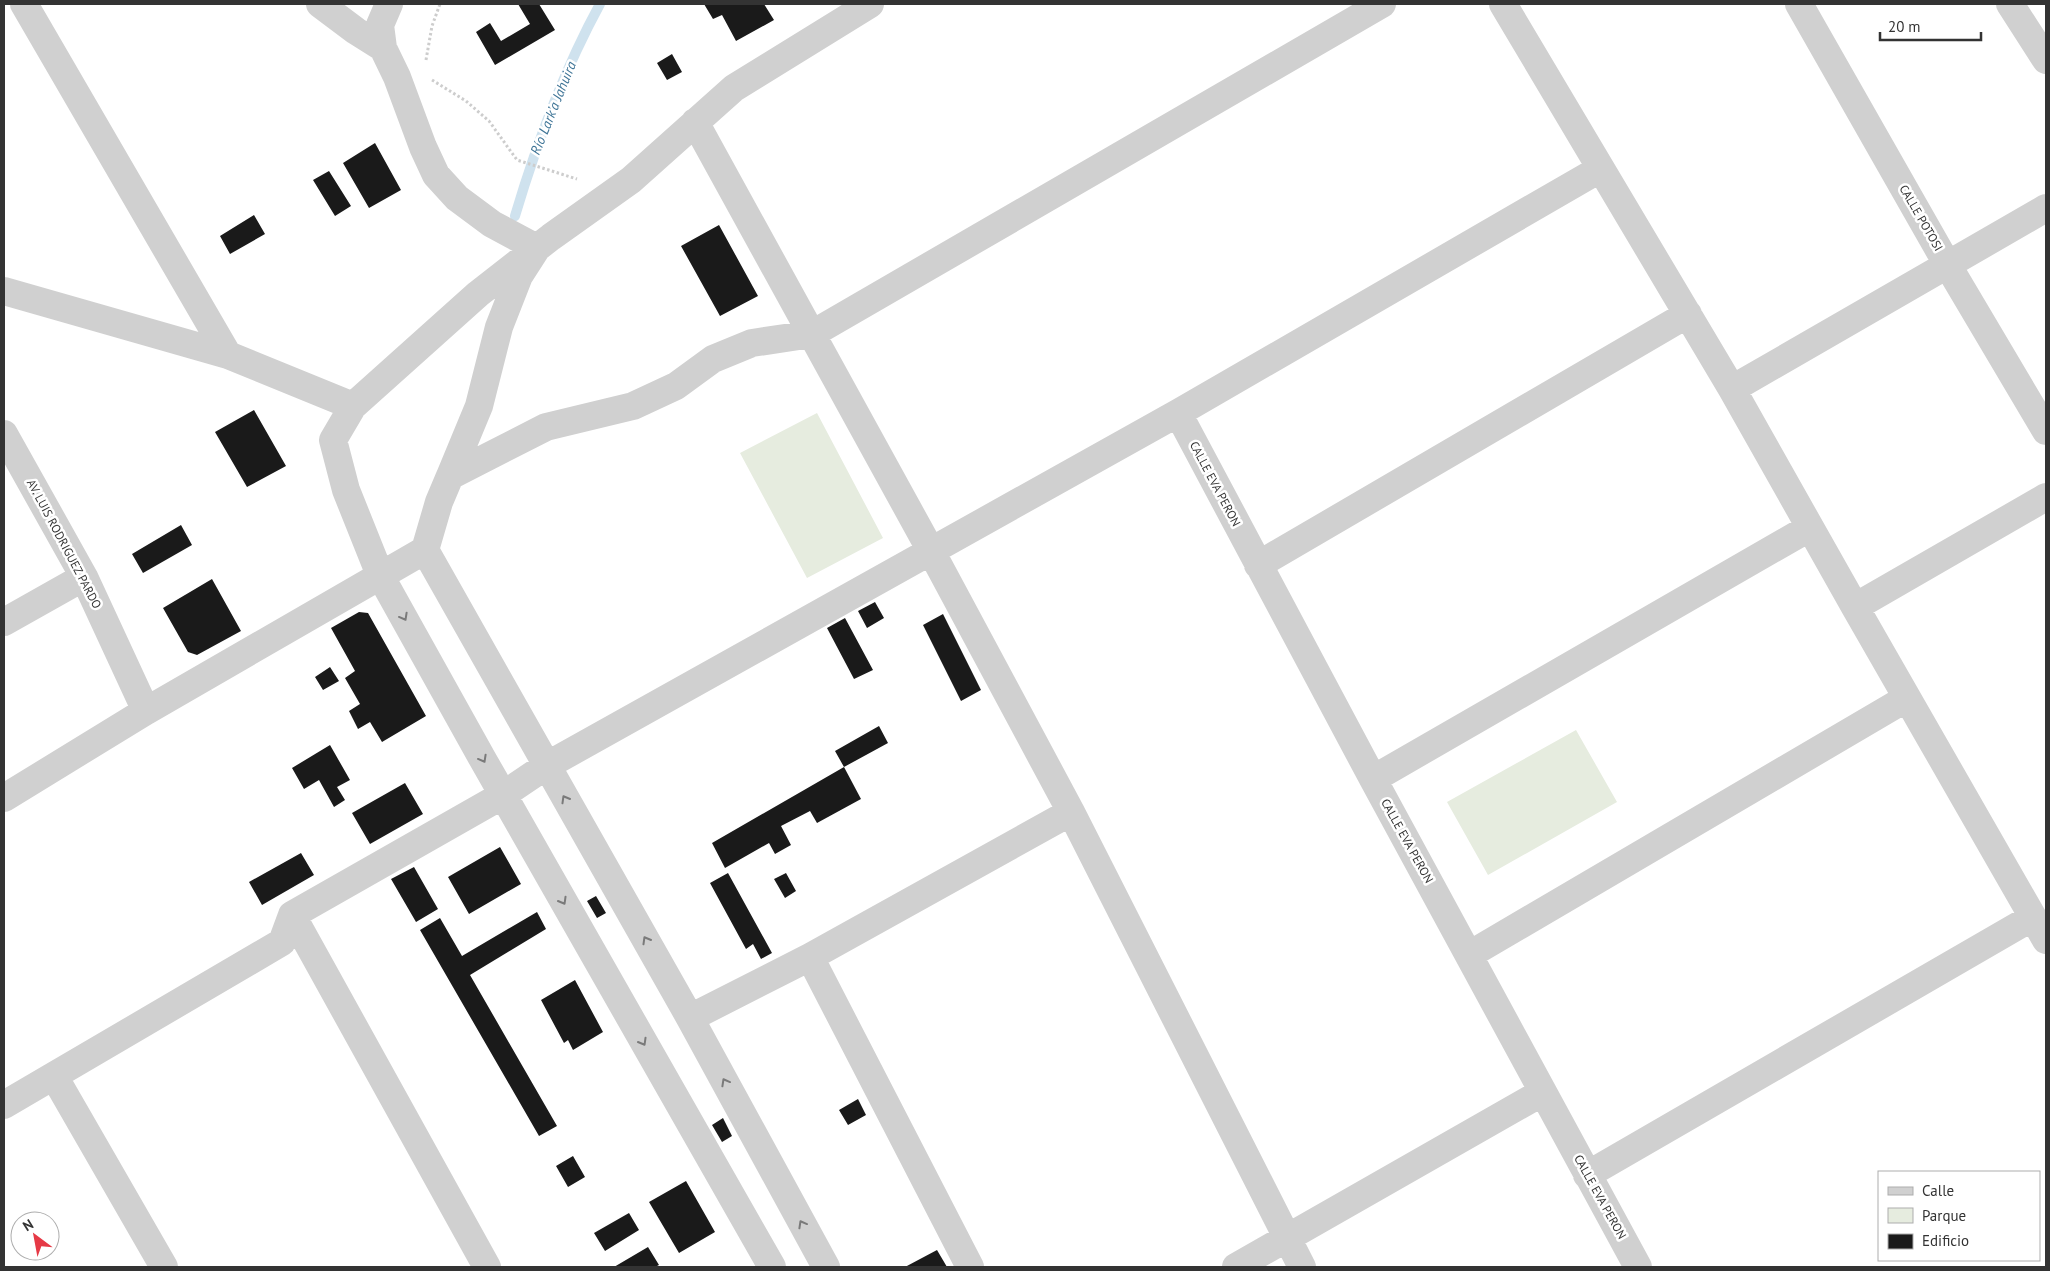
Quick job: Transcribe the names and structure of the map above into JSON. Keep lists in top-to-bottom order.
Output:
{
  "streets": {
    "street": ["CALLE POTOSI", "CALLE EVA PERON", "AV. LUIS RODRIGUEZ PARDO"]
  },
  "water": ["Río Lark’a Jahuira"],
  "legend": ["Calle", "Parque", "Edificio"],
  "scale_bar": "20 m",
  "north": "top left"
}
